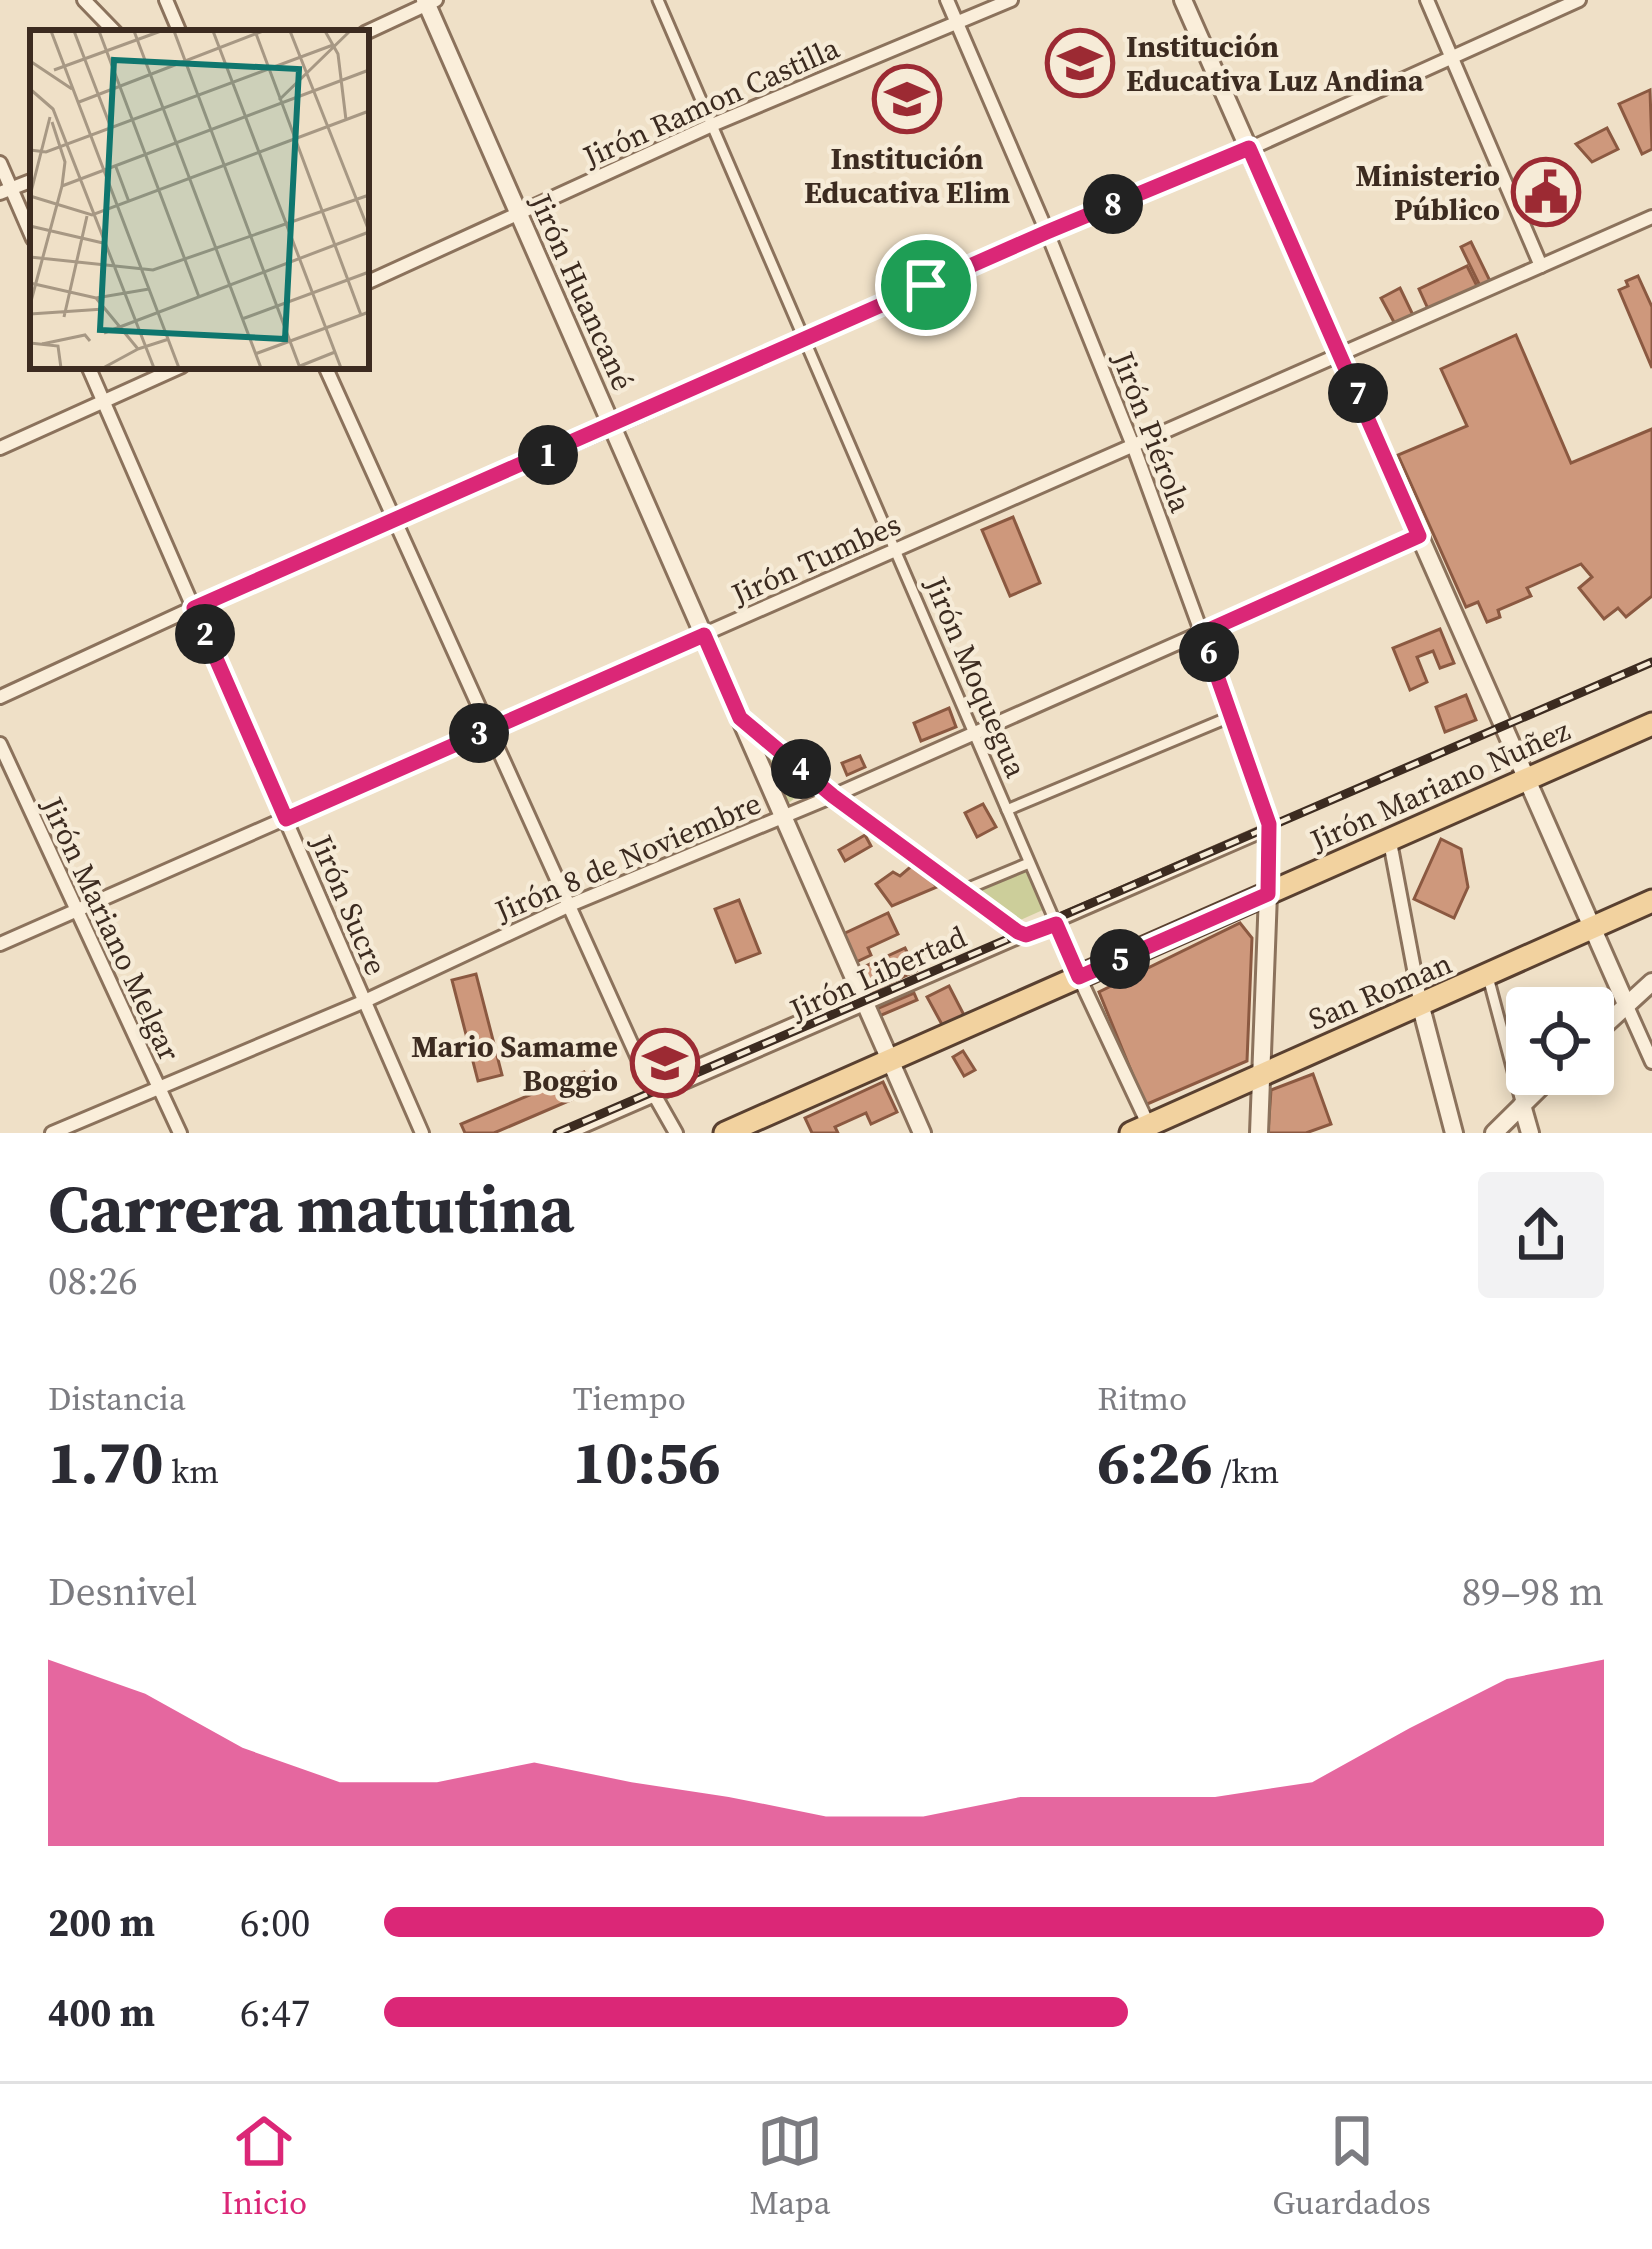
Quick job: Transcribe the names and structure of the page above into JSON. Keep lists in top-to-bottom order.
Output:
{
  "streets": {
    "main road": ["Jirón Mariano Nuñez", "San Roman"],
    "street": [
      "Jirón Ramon Castilla",
      "Jirón Huancané",
      "Jirón Piérola",
      "Jirón Tumbes",
      "Jirón Moquegua",
      "Jirón 8 de Noviembre",
      "Jirón Sucre",
      "Jirón Mariano Melgar",
      "Jirón Libertad"
    ]
  },
  "crossings": [
    ["Jirón Ramon Castilla", "Jirón Huancané"],
    ["Jirón Ramon Castilla", "Jirón Piérola"],
    ["Jirón Ramon Castilla", "Jirón Moquegua"],
    ["Jirón Huancané", "Jirón Tumbes"],
    ["Jirón Huancané", "Jirón Mariano Nuñez"],
    ["Jirón Huancané", "Jirón 8 de Noviembre"],
    ["Jirón Huancané", "Jirón Libertad"],
    ["Jirón Piérola", "Jirón Tumbes"],
    ["Jirón Piérola", "Jirón Mariano Nuñez"],
    ["Jirón Piérola", "Jirón 8 de Noviembre"],
    ["Jirón Piérola", "Jirón Libertad"],
    ["Jirón Tumbes", "Jirón Moquegua"],
    ["Jirón Tumbes", "Jirón Sucre"],
    ["Jirón Tumbes", "Jirón Mariano Melgar"],
    ["Jirón Moquegua", "Jirón Mariano Nuñez"],
    ["Jirón Moquegua", "Jirón 8 de Noviembre"],
    ["Jirón Moquegua", "Jirón Libertad"],
    ["Jirón 8 de Noviembre", "Jirón Sucre"],
    ["Jirón 8 de Noviembre", "Jirón Mariano Melgar"]
  ],
  "places": {
    "school or university": ["Institución Educativa Luz Andina", "Institución Educativa Elim", "Mario Samame Boggio"],
    "public building": ["Ministerio Público"]
  },
  "page": {
    "pins": [
      "8",
      "7",
      "1",
      "2",
      "6",
      "3",
      "4",
      "5"
    ],
    "heading": ["Carrera matutina", "08:26"],
    "stats": [
      ["Distancia", "1.70 km"],
      ["Tiempo", "10:56"],
      ["Ritmo", "6:26 /km"]
    ],
    "chart": ["Desnivel", "89–98 m"],
    "list": [
      {
        "name": "200 m",
        "note": "6:00"
      },
      {
        "name": "400 m",
        "note": "6:47"
      }
    ],
    "tabs": ["Inicio", "Mapa", "Guardados"]
  }
}
